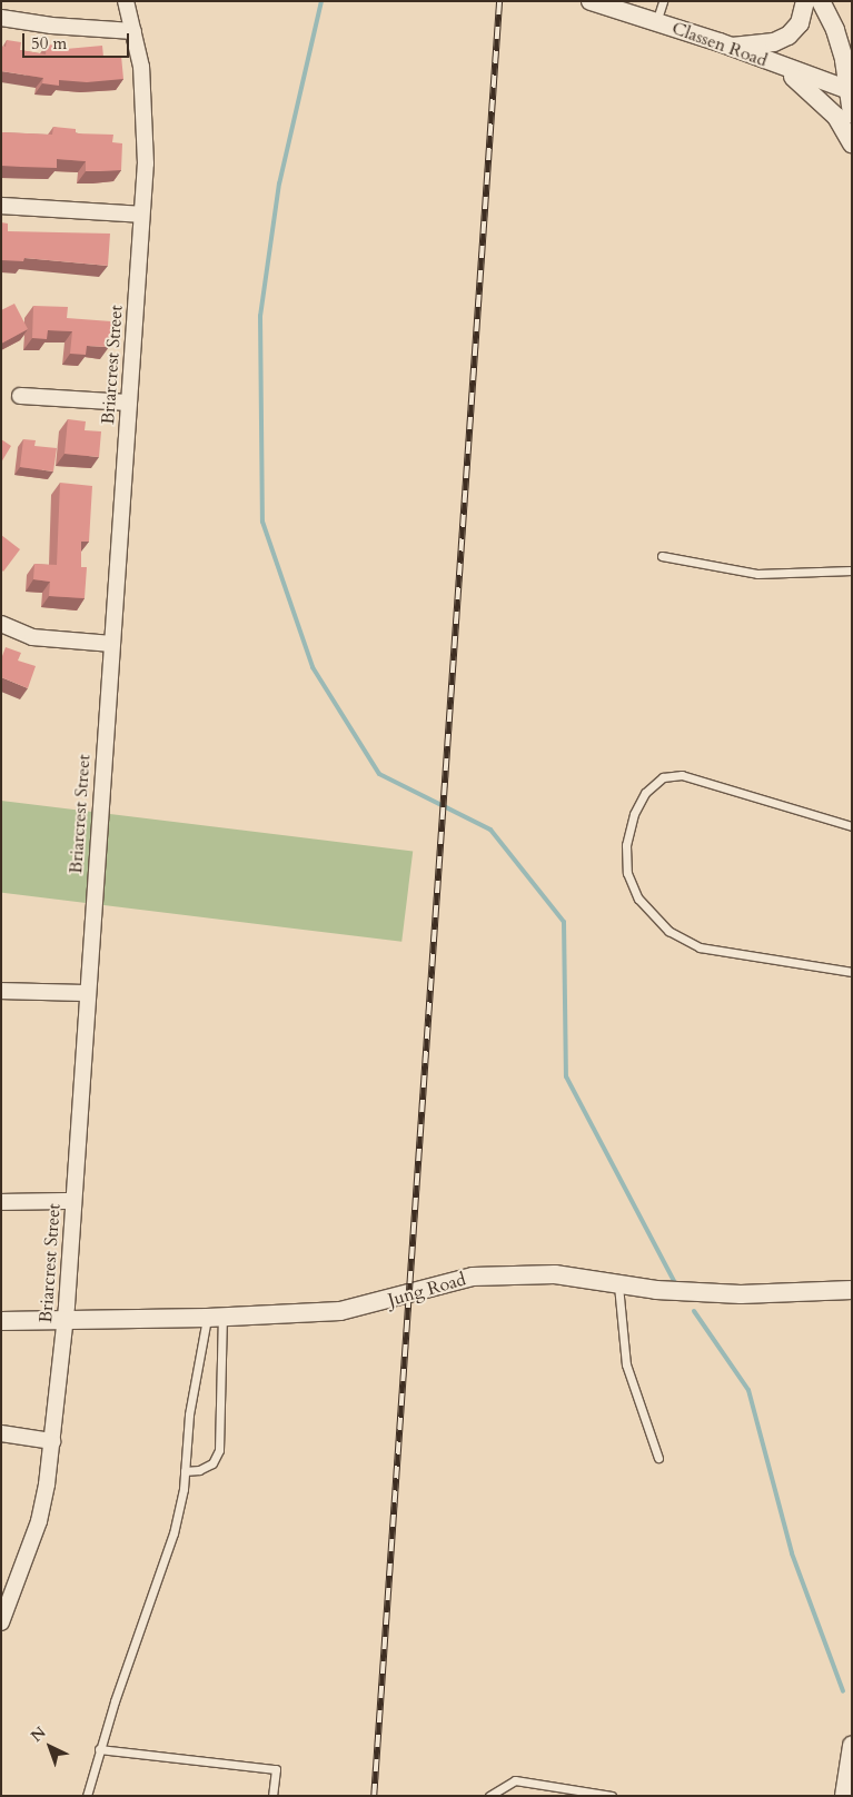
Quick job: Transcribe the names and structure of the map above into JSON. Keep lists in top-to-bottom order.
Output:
{
  "streets": {
    "street": ["Classen Road", "Briarcrest Street", "Jung Road"]
  },
  "crossings": [
    ["Briarcrest Street", "Jung Road"]
  ],
  "scale_bar": "50 m",
  "north": "top left"
}
